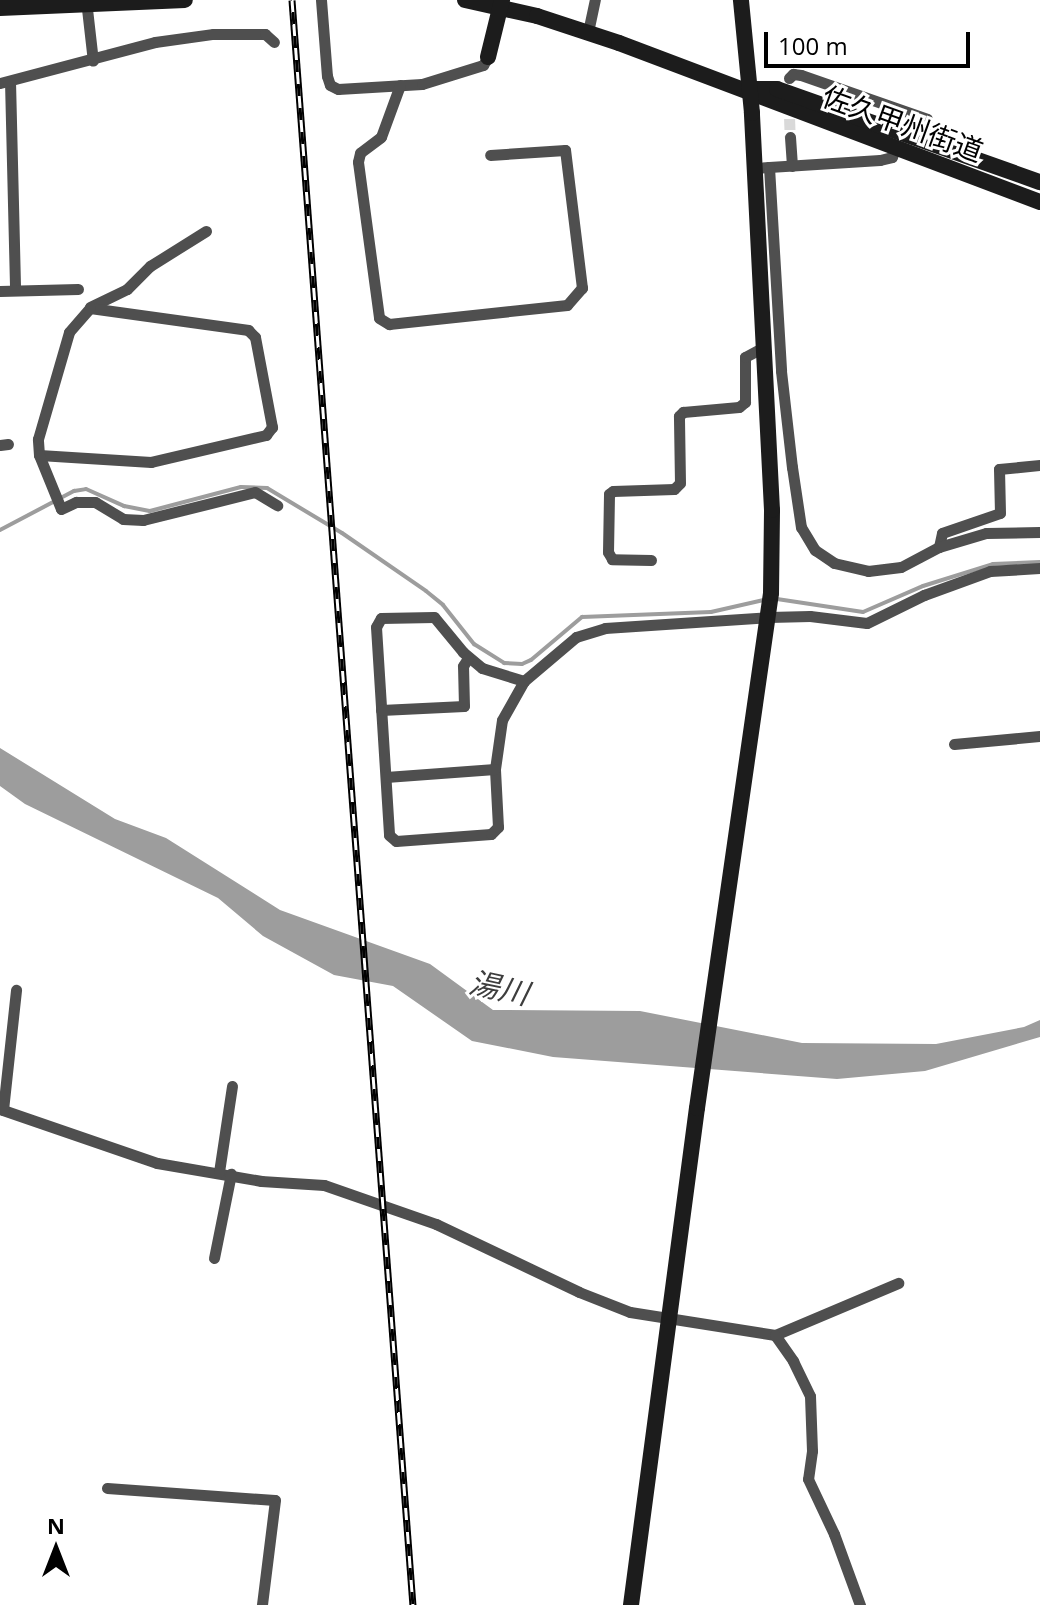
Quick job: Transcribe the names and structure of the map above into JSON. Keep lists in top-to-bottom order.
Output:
{
  "streets": {
    "street": ["佐久甲州街道"]
  },
  "water": ["湯川"],
  "scale_bar": "100 m",
  "north": "top"
}
